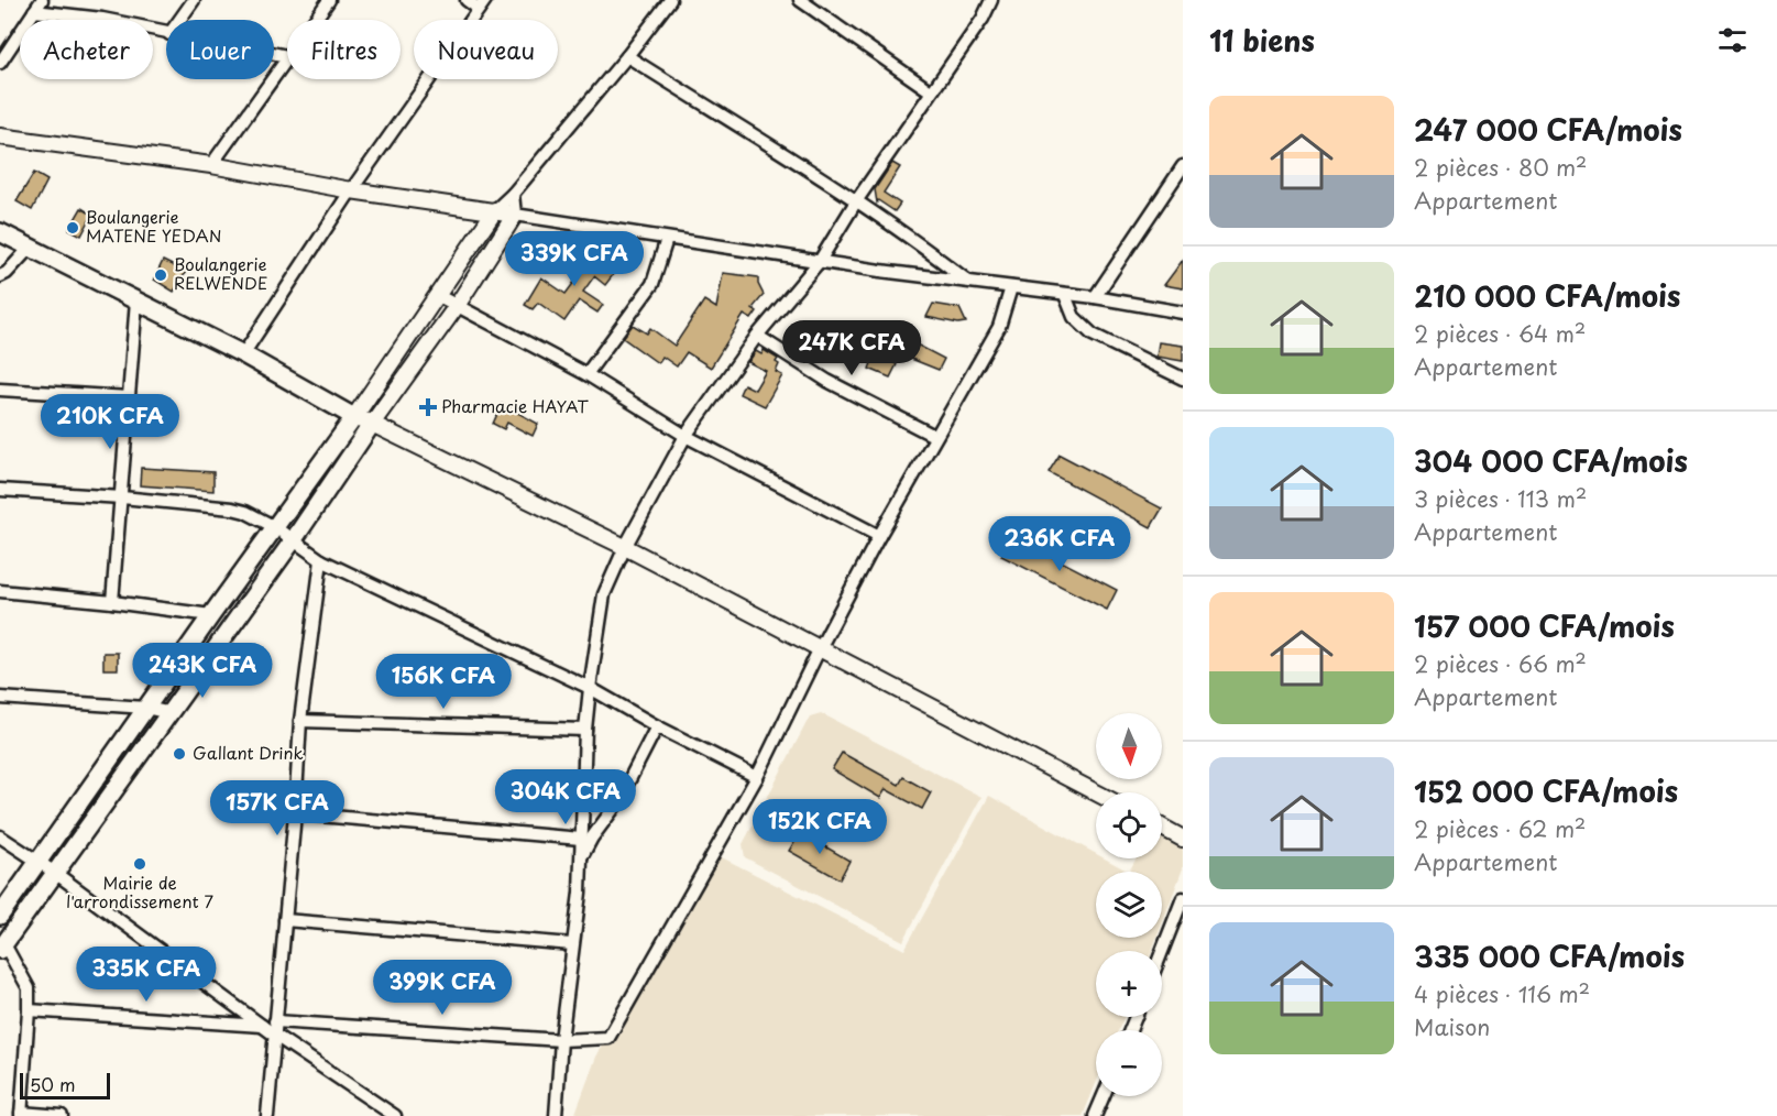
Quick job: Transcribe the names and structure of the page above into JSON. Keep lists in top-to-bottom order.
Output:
{
  "places": {
    "other": [
      "Boulangerie MATENE YEDAN",
      "Boulangerie RELWENDE",
      "Gallant Drink",
      "Mairie de l'arrondissement 7"
    ],
    "health": ["Pharmacie HAYAT"]
  },
  "scale_bar": "50 m",
  "north": "bottom",
  "page": {
    "heading": "11 biens",
    "chip": [
      "Acheter",
      "Louer",
      "Filtres",
      "Nouveau"
    ],
    "list": [
      {
        "name": "247 000 CFA/mois",
        "note": "2 pièces · 80 m² · Appartement"
      },
      {
        "name": "210 000 CFA/mois",
        "note": "2 pièces · 64 m² · Appartement"
      },
      {
        "name": "304 000 CFA/mois",
        "note": "3 pièces · 113 m² · Appartement"
      },
      {
        "name": "157 000 CFA/mois",
        "note": "2 pièces · 66 m² · Appartement"
      },
      {
        "name": "152 000 CFA/mois",
        "note": "2 pièces · 62 m² · Appartement"
      },
      {
        "name": "335 000 CFA/mois",
        "note": "4 pièces · 116 m² · Maison"
      }
    ],
    "price": [
      "339K CFA",
      "247K CFA",
      "210K CFA",
      "236K CFA",
      "243K CFA",
      "156K CFA",
      "304K CFA",
      "157K CFA",
      "152K CFA",
      "335K CFA",
      "399K CFA"
    ],
    "map_buttons": ["+", "−"],
    "scale": "50 m"
  }
}
